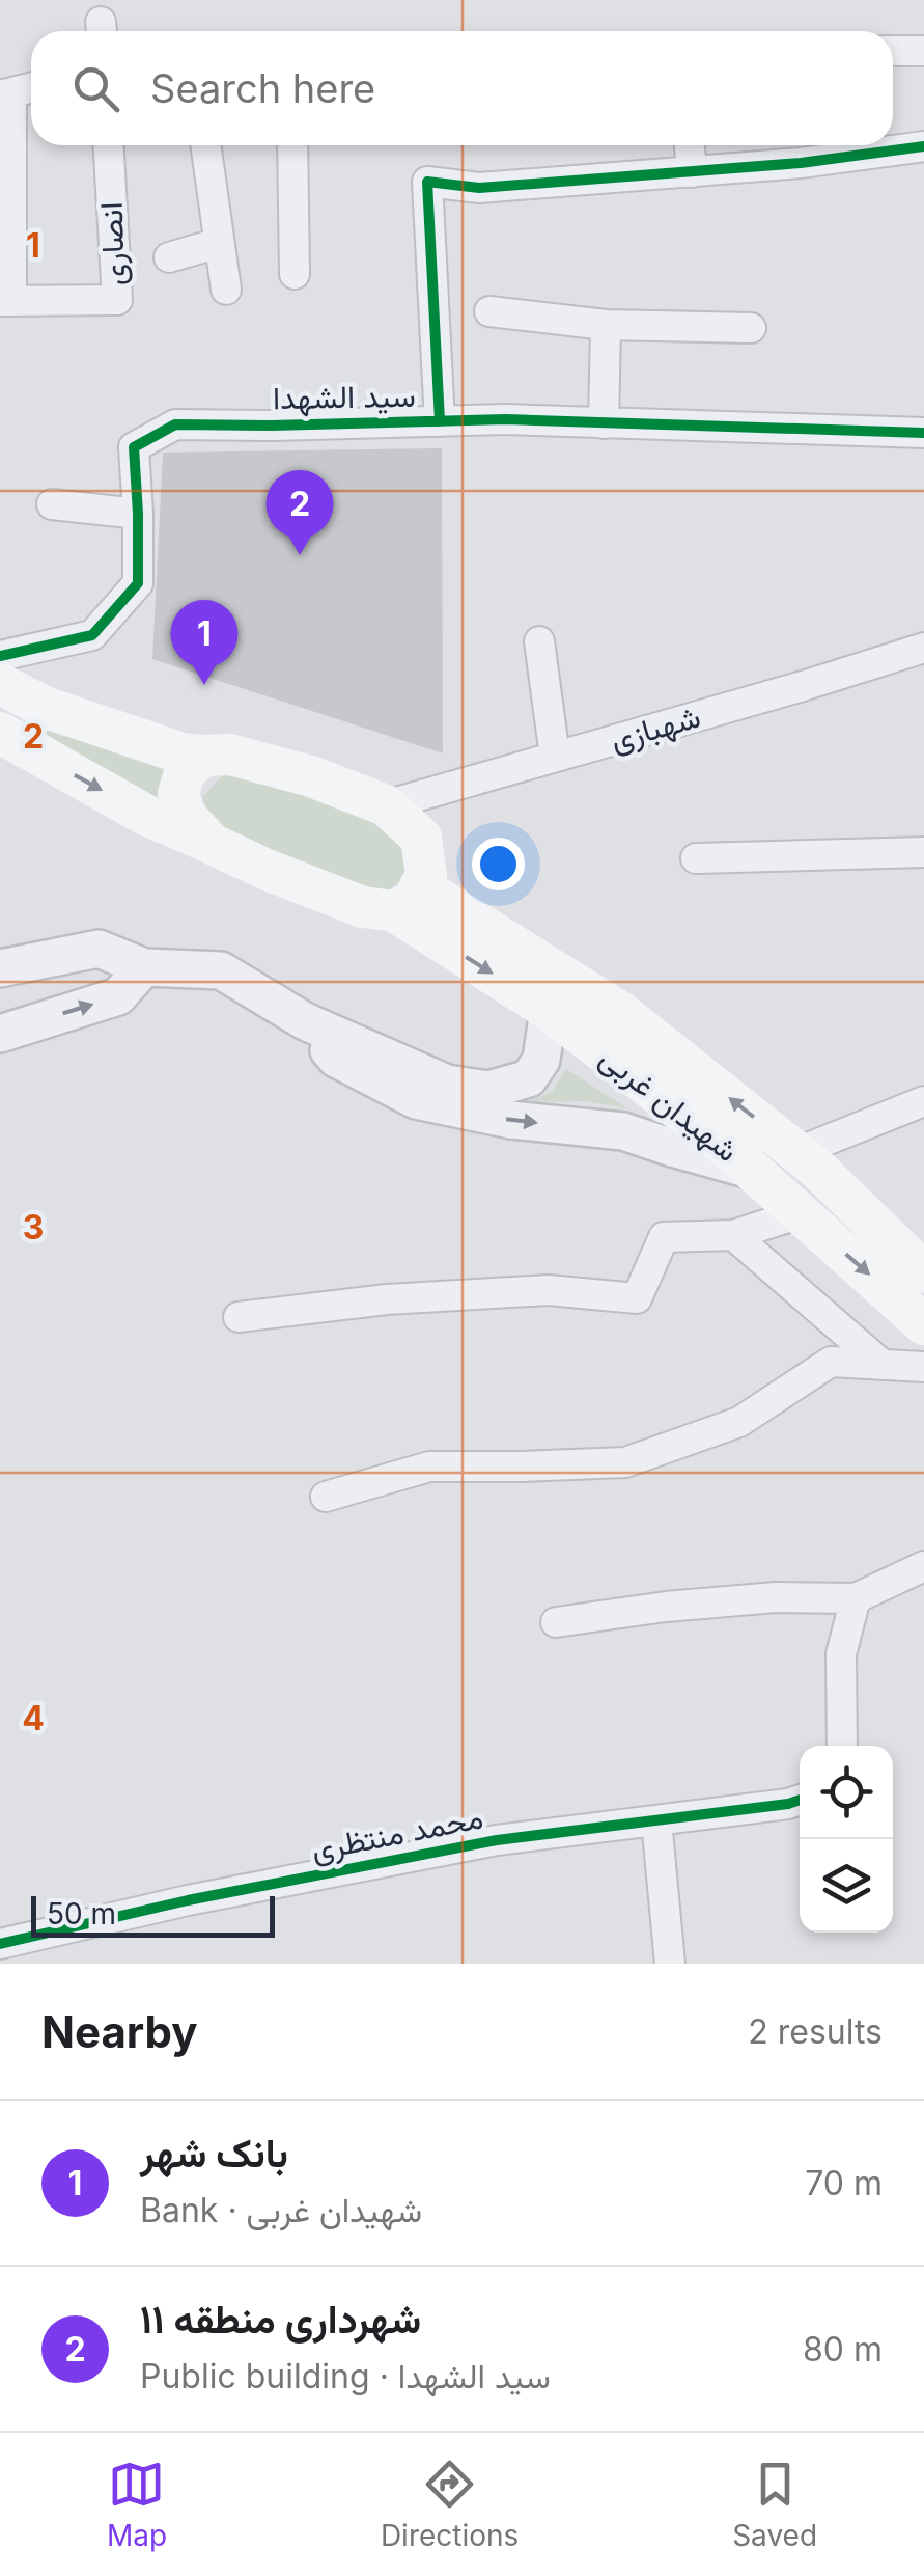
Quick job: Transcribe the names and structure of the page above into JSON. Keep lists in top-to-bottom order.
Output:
{
  "streets": {
    "main road": ["شهیدان غربی"],
    "street": [
      "انصاری",
      "سید الشهدا",
      "شهبازی",
      "محمد منتظری"
    ]
  },
  "scale_bar": "50 m",
  "page": {
    "search": "Search here",
    "pins": ["2", "1"],
    "scale": "50 m",
    "heading": ["Nearby", "2 results"],
    "list": [
      {
        "mark": "1",
        "name": "بانک شهر",
        "note": "Bank · شهیدان غربی",
        "value": "70 m"
      },
      {
        "mark": "2",
        "name": "شهرداری منطقه ۱۱",
        "note": "Public building · سید الشهدا",
        "value": "80 m"
      }
    ],
    "nav": ["Map", "Directions", "Saved"]
  },
  "grid": {
    "rows": [
      "1",
      "2",
      "3",
      "4"
    ]
  }
}
